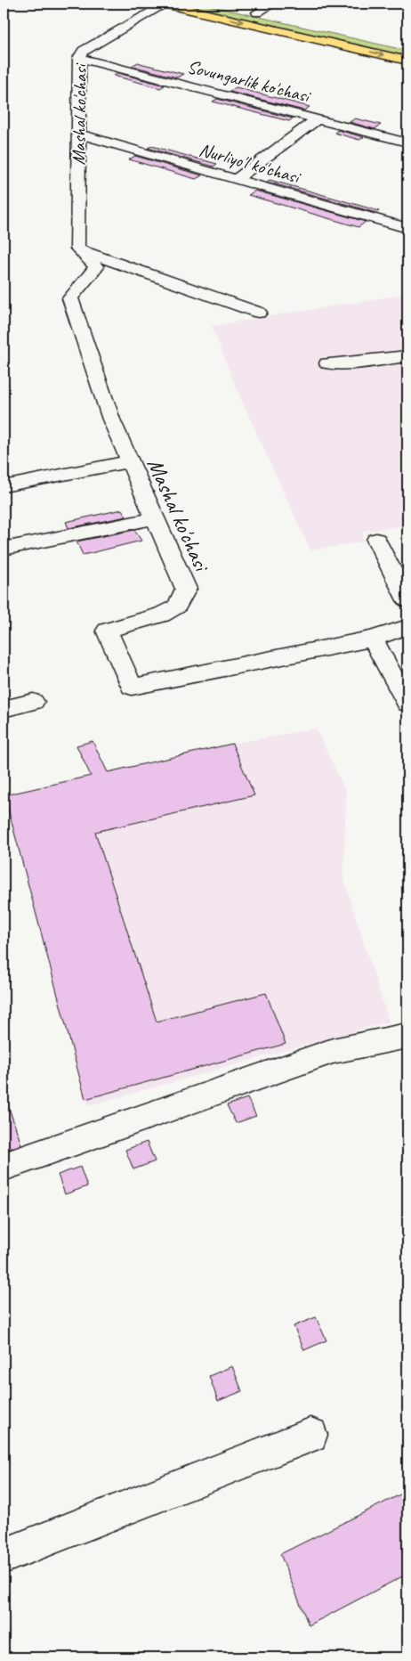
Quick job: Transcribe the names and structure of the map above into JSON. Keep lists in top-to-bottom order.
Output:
{
  "streets": {
    "street": ["Sovungarlik ko'chasi", "Mashal ko'chasi", "Nurliyo'l ko'chasi"]
  },
  "crossings": [
    ["Sovungarlik ko'chasi", "Mashal ko'chasi"],
    ["Mashal ko'chasi", "Nurliyo'l ko'chasi"]
  ]
}
